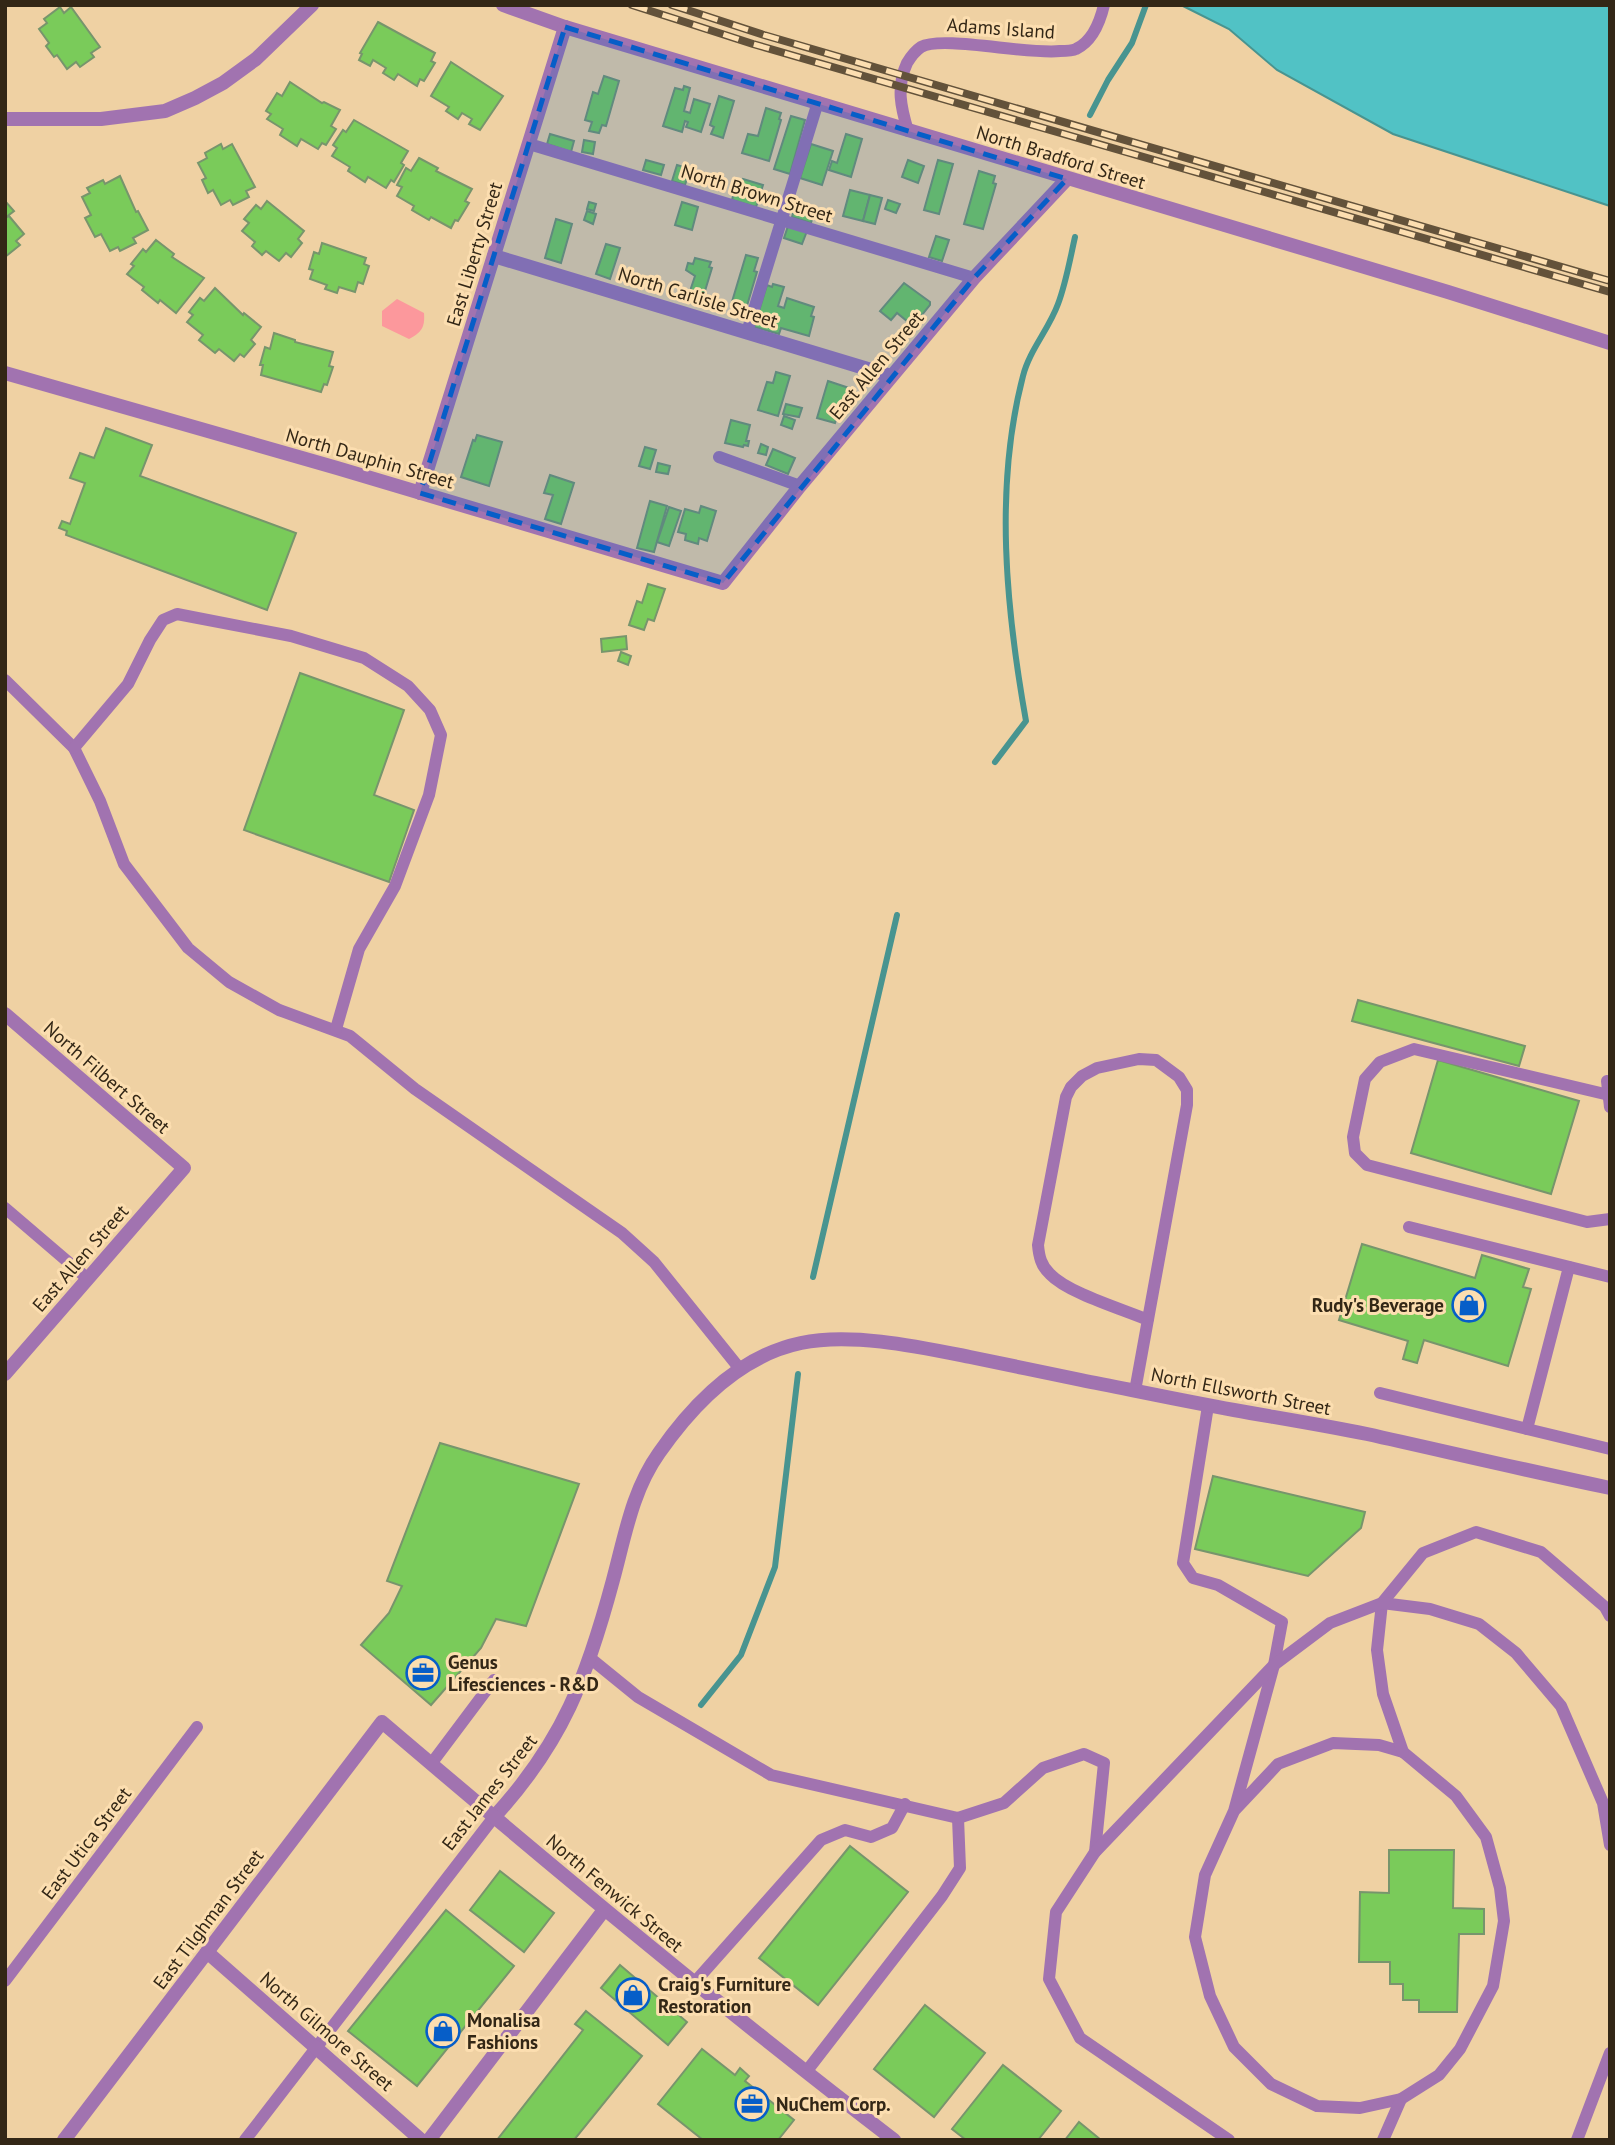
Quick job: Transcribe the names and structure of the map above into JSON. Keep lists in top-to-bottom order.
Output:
{
  "streets": {
    "street": [
      "North Bradford Street",
      "East Liberty Street",
      "North Carlisle Street",
      "East Allen Street",
      "North Dauphin Street",
      "North Filbert Street",
      "North Ellsworth Street",
      "East James Street",
      "North Fenwick Street",
      "East Tilghman Street",
      "North Gilmore Street"
    ],
    "lane": ["Adams Island", "North Brown Street", "East Utica Street"]
  },
  "crossings": [
    ["Adams Island", "North Bradford Street"],
    ["North Bradford Street", "East Liberty Street"],
    ["North Bradford Street", "East Allen Street"],
    ["North Brown Street", "East Liberty Street"],
    ["North Brown Street", "East Allen Street"],
    ["East Liberty Street", "North Carlisle Street"],
    ["East Liberty Street", "North Dauphin Street"],
    ["North Carlisle Street", "East Allen Street"],
    ["East Allen Street", "North Dauphin Street"],
    ["East Allen Street", "North Filbert Street"],
    ["North Ellsworth Street", "East James Street"],
    ["East James Street", "North Fenwick Street"],
    ["East James Street", "North Gilmore Street"],
    ["North Fenwick Street", "East Tilghman Street"],
    ["East Tilghman Street", "North Gilmore Street"]
  ],
  "places": {
    "shop": ["Rudy's Beverage", "Craig's Furniture Restoration", "Monalisa Fashions"],
    "office": ["Genus Lifesciences - R&D", "NuChem Corp."]
  }
}
